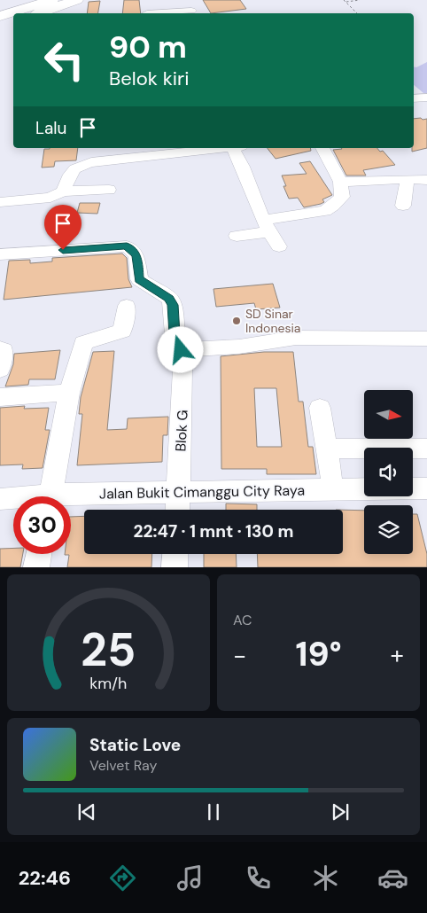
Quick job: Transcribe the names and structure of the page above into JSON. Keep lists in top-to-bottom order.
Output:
{
  "streets": {
    "street": ["Blok G", "Jalan Bukit Cimanggu City Raya"]
  },
  "crossings": [
    ["Blok G", "Jalan Bukit Cimanggu City Raya"]
  ],
  "places": ["SD Sinar Indonesia"],
  "north": "right",
  "page": {
    "turn": ["90 m", "Belok kiri"],
    "then": "Lalu",
    "limit": "30",
    "trip": "22:47 · 1 mnt · 130 m",
    "tile": "AC",
    "heat": ["−", "19°", "+"],
    "song": ["Static Love", "Velvet Ray"],
    "tabs": "22:46",
    "gauge": ["25", "km/h"]
  }
}
